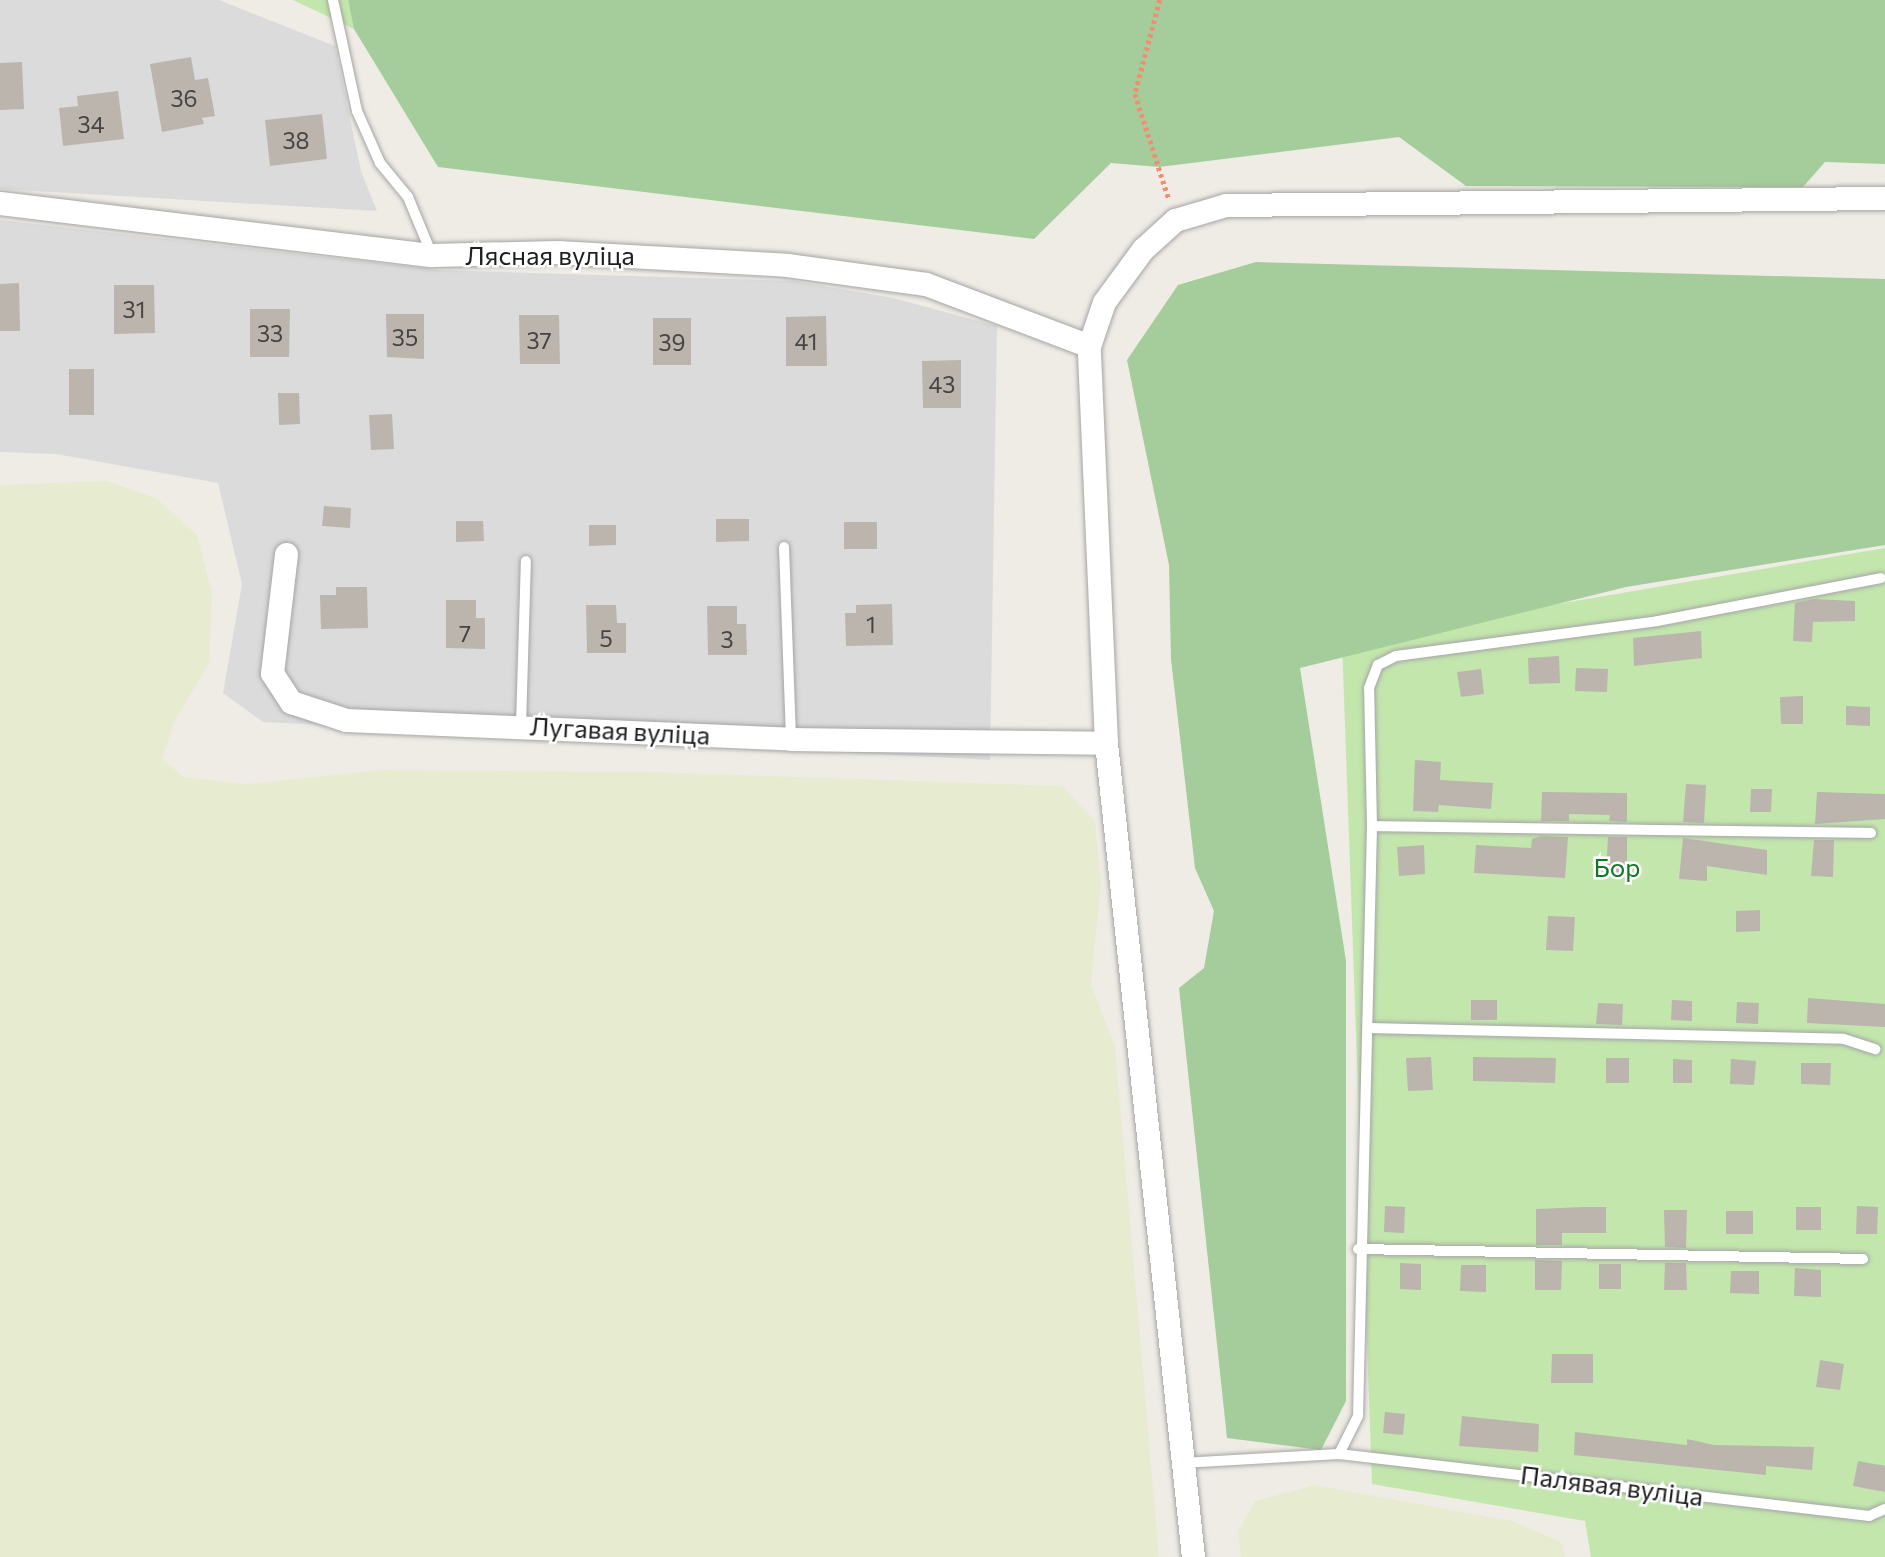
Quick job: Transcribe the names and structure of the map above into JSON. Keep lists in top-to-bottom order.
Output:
{
  "streets": {
    "street": ["Лясная вуліца", "Лугавая вуліца"],
    "lane": ["Палявая вуліца"]
  },
  "parks": ["Бор"],
  "house_numbers": [
    "36",
    "34",
    "38",
    "31",
    "33",
    "35",
    "37",
    "41",
    "39",
    "43",
    "1",
    "7",
    "5",
    "3"
  ]
}
